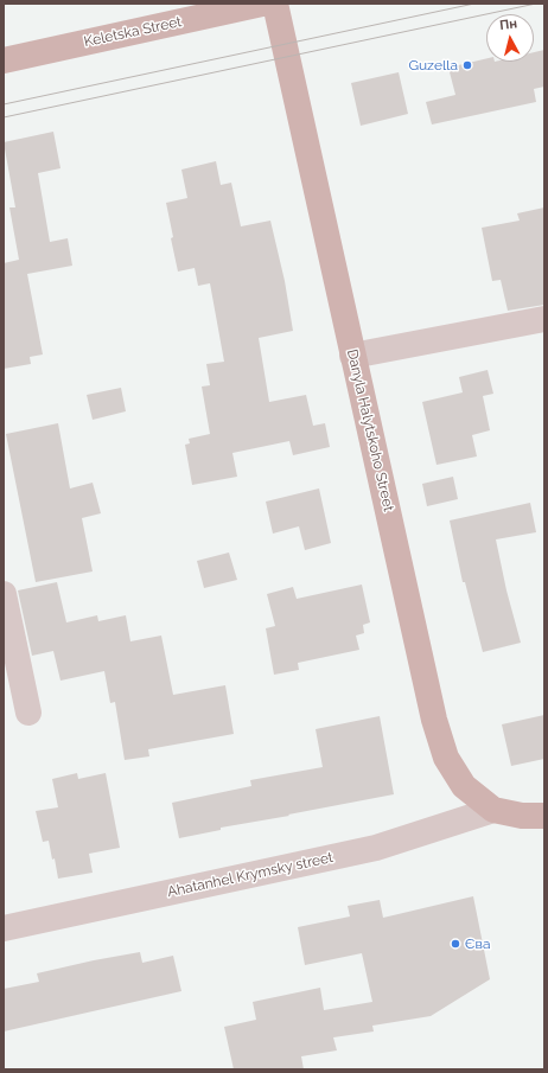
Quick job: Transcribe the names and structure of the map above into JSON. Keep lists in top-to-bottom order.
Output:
{
  "streets": {
    "main road": ["Keletska Street", "Danyla Halytskoho Street"],
    "street": ["Ahatanhel Krymsky street"]
  },
  "crossings": [
    ["Danyla Halytskoho Street", "Ahatanhel Krymsky street"]
  ],
  "places": ["Guzella", "Єва"],
  "north": "top"
}
